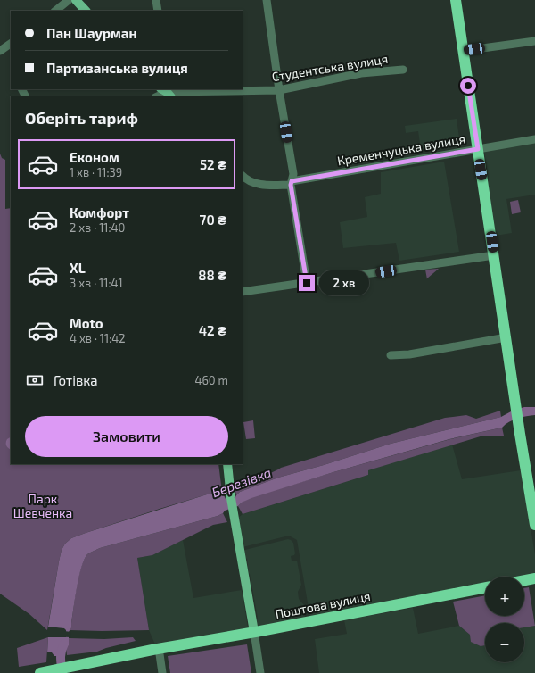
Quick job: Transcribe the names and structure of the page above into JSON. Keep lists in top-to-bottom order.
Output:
{
  "streets": {
    "highway": ["Поштова вулиця"],
    "street": ["Студентська вулиця", "Кременчуцька вулиця"]
  },
  "water": ["Березівка"],
  "parks": ["Парк Шевченка"],
  "page": {
    "banner": ["Пан Шаурман", "Партизанська вулиця"],
    "heading": "Оберіть тариф",
    "list": [
      {
        "name": "Економ",
        "note": "1 хв · 11:39",
        "value": "52 ₴"
      },
      {
        "name": "Комфорт",
        "note": "2 хв · 11:40",
        "value": "70 ₴"
      },
      {
        "name": "XL",
        "note": "3 хв · 11:41",
        "value": "88 ₴"
      },
      {
        "name": "Moto",
        "note": "4 хв · 11:42",
        "value": "42 ₴"
      }
    ],
    "bubble": "2 хв",
    "pay": ["Готівка", "460 m"],
    "buttons": "Замовити",
    "map_buttons": ["+", "−"]
  }
}
